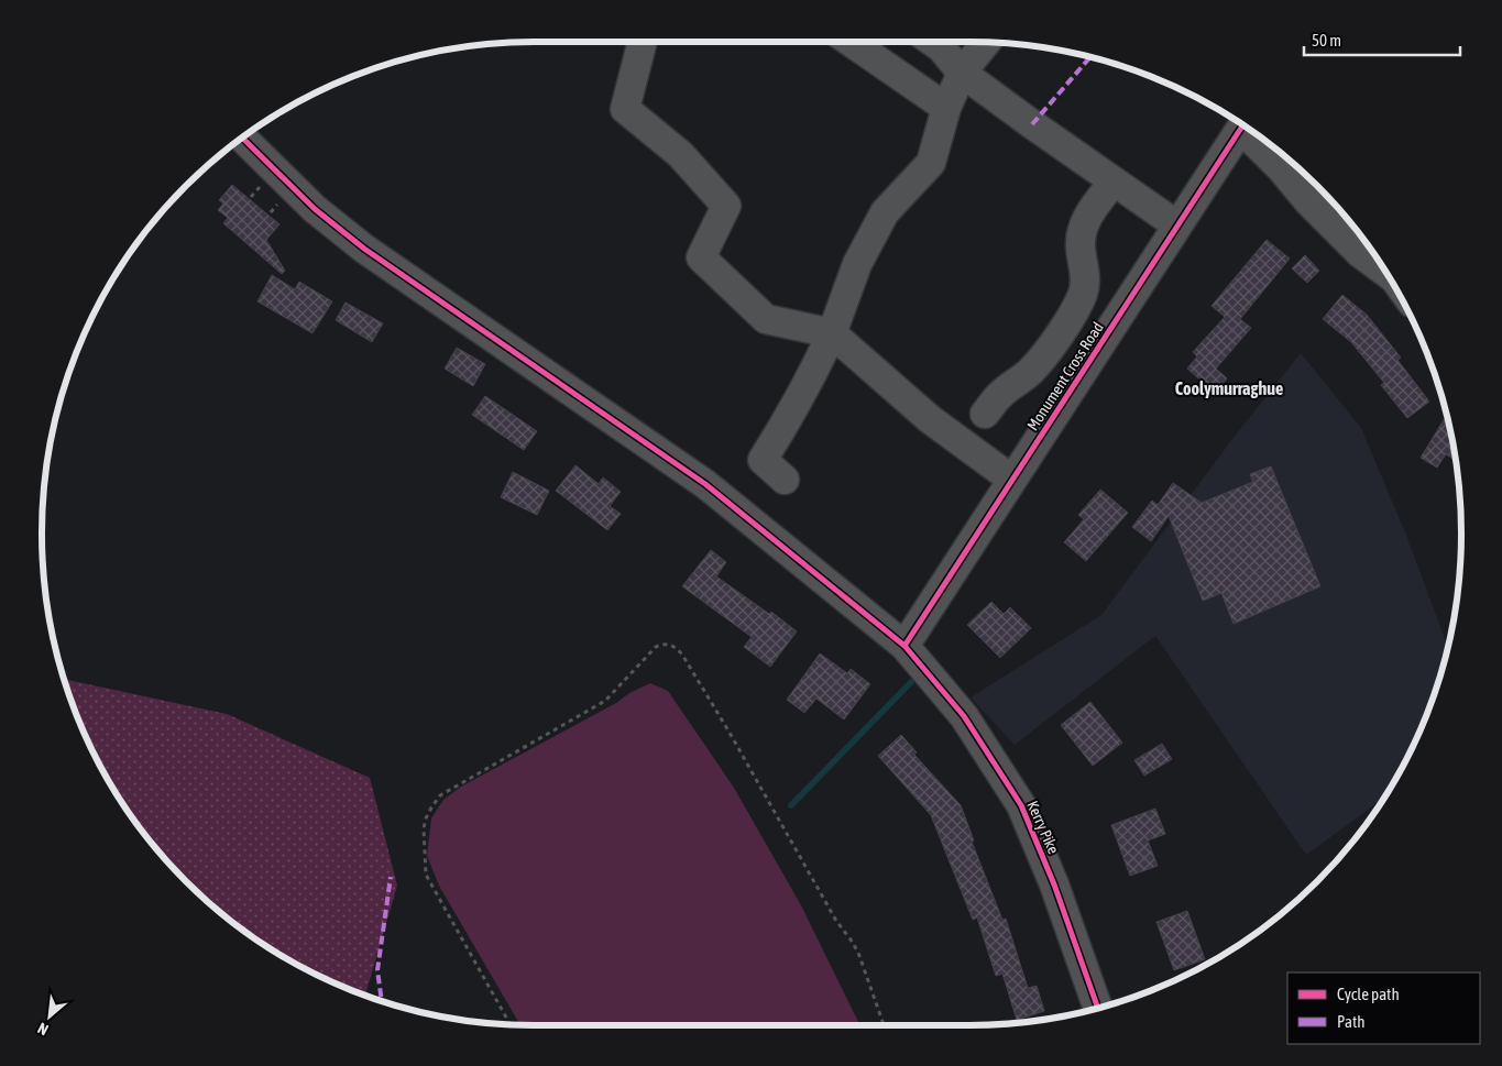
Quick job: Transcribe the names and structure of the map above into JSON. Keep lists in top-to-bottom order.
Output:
{
  "streets": {
    "street": ["Monument Cross Road", "Kerry Pike"]
  },
  "crossings": [
    ["Monument Cross Road", "Kerry Pike"]
  ],
  "districts": ["Coolymurraghue"],
  "legend": ["Cycle path", "Path"],
  "scale_bar": "50 m",
  "north": "bottom left"
}
